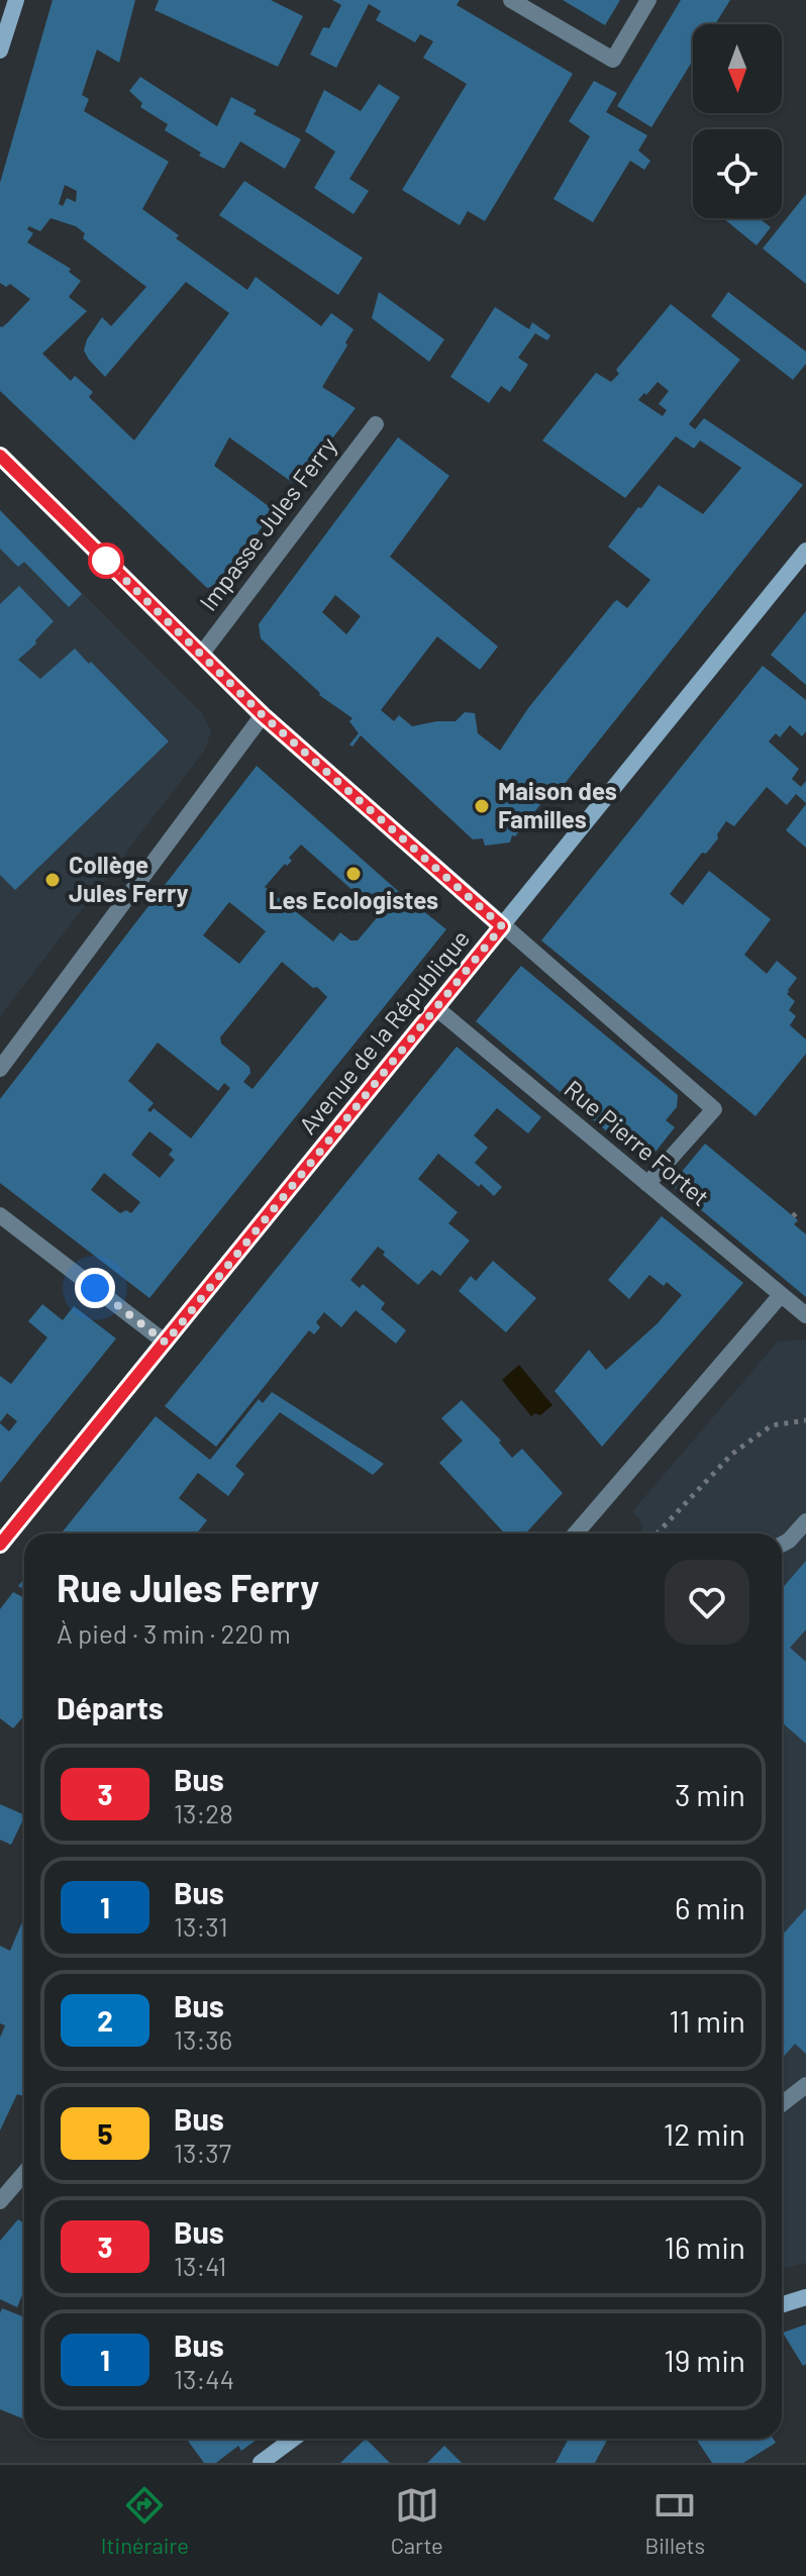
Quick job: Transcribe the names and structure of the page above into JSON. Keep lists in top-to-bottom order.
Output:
{
  "streets": {
    "street": ["Impasse Jules Ferry", "Avenue de la République", "Rue Pierre Fortet"]
  },
  "crossings": [
    ["Avenue de la République", "Rue Pierre Fortet"]
  ],
  "places": ["Maison des Familles", "Les Ecologistes", "Collège Jules Ferry"],
  "lines": ["bus line 3"],
  "north": "bottom",
  "page": {
    "heading": [
      ["Rue Jules Ferry", "À pied · 3 min · 220 m"],
      "Départs"
    ],
    "list": [
      {
        "mark": "3",
        "name": "Bus",
        "note": "13:28",
        "value": "3 min"
      },
      {
        "mark": "1",
        "name": "Bus",
        "note": "13:31",
        "value": "6 min"
      },
      {
        "mark": "2",
        "name": "Bus",
        "note": "13:36",
        "value": "11 min"
      },
      {
        "mark": "5",
        "name": "Bus",
        "note": "13:37",
        "value": "12 min"
      },
      {
        "mark": "3",
        "name": "Bus",
        "note": "13:41",
        "value": "16 min"
      },
      {
        "mark": "1",
        "name": "Bus",
        "note": "13:44",
        "value": "19 min"
      }
    ],
    "tabs": ["Itinéraire", "Carte", "Billets"]
  }
}
